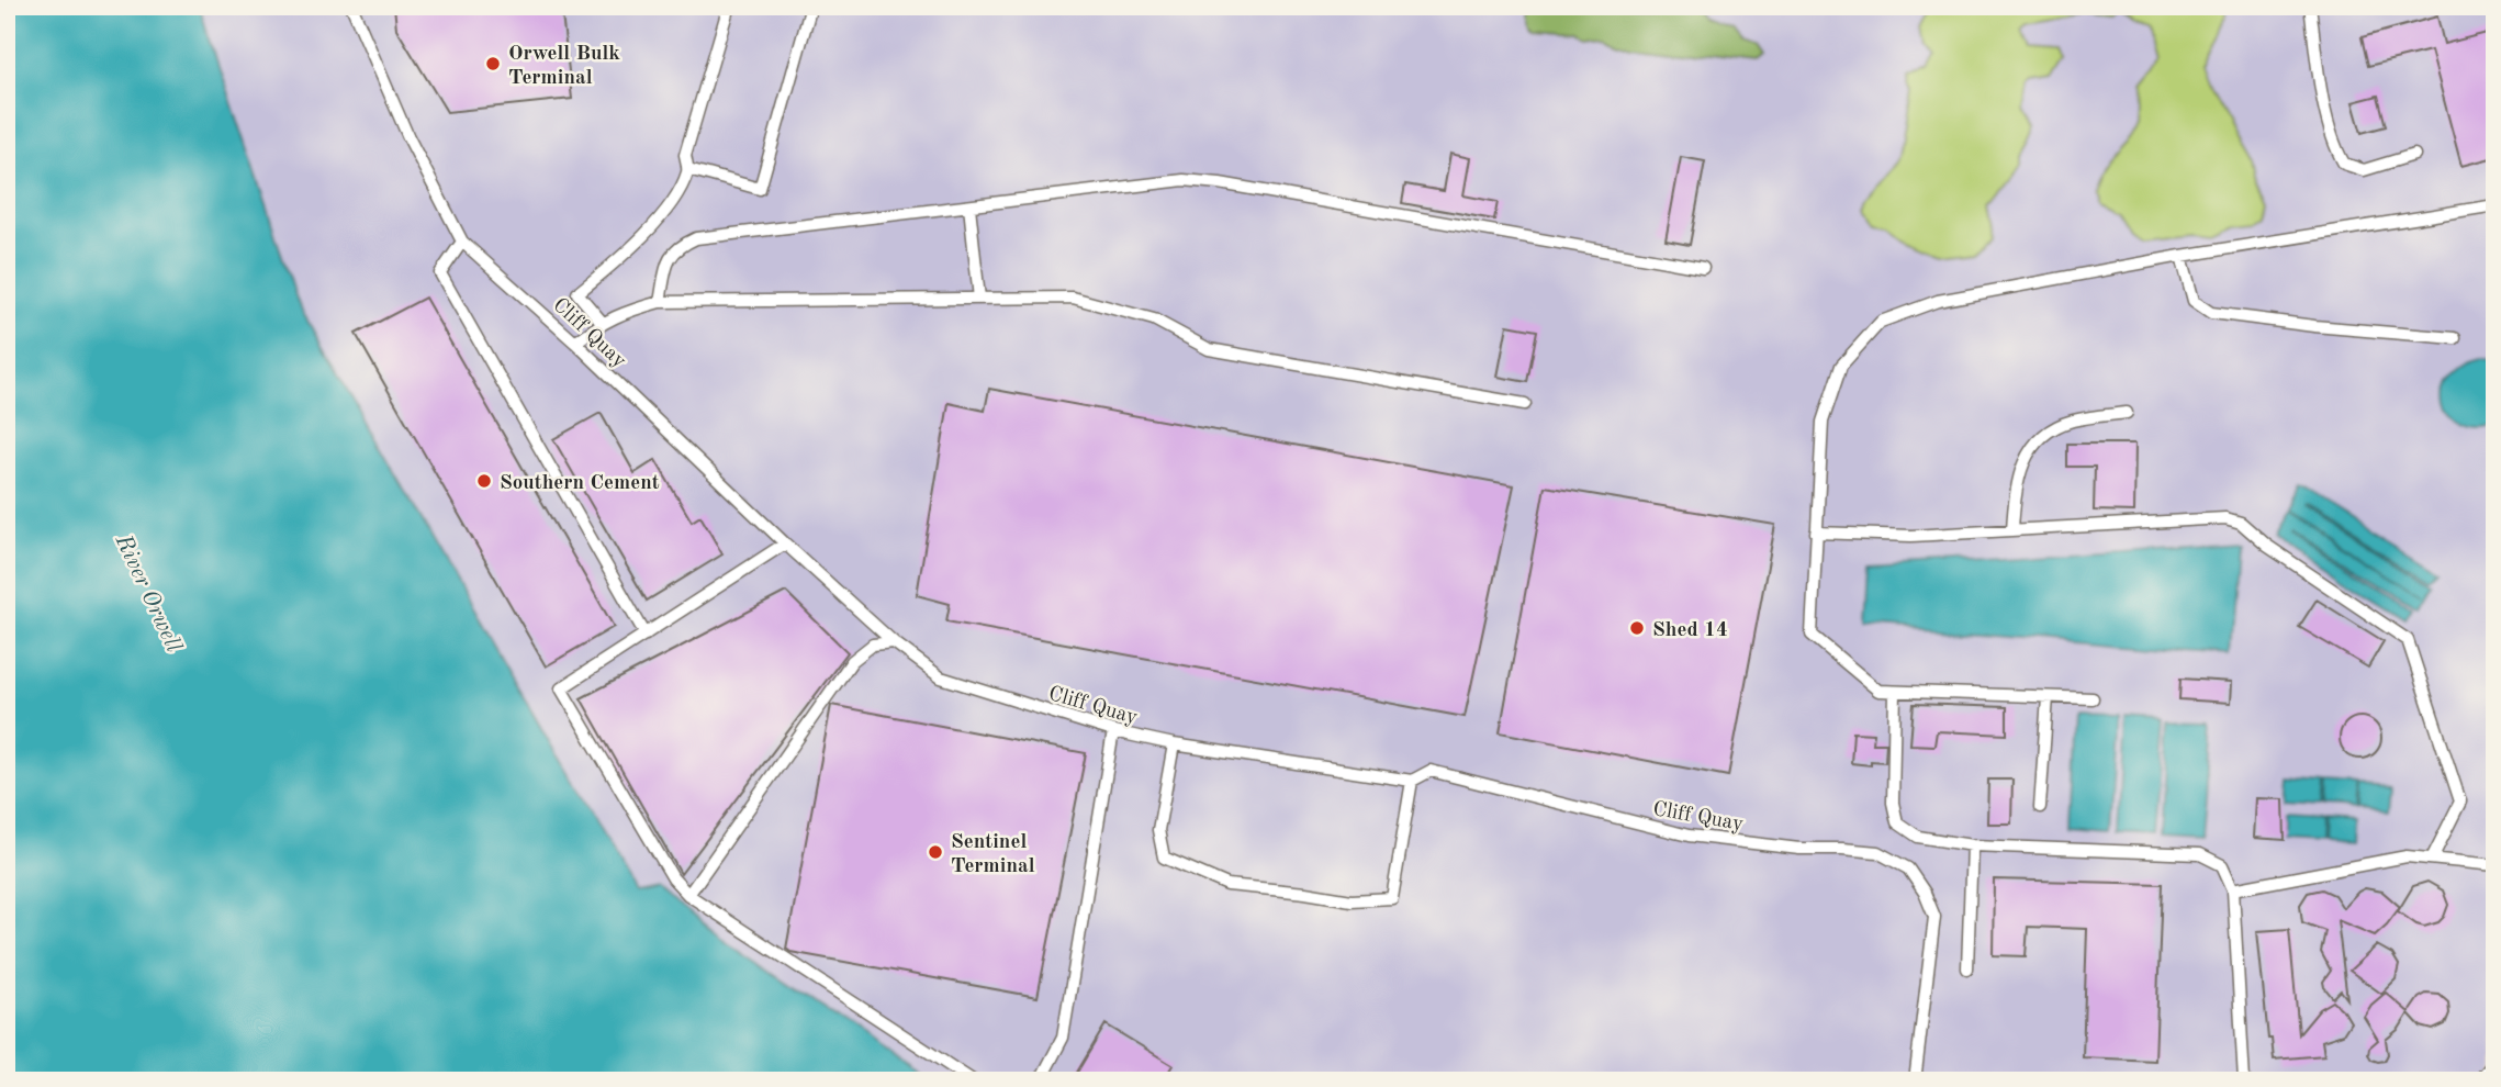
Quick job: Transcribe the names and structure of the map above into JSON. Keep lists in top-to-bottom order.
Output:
{
  "streets": {
    "lane": ["Cliff Quay"]
  },
  "water": ["River Orwell"],
  "places": [
    "Orwell Bulk Terminal",
    "Southern Cement",
    "Shed 14",
    "Sentinel Terminal"
  ]
}
